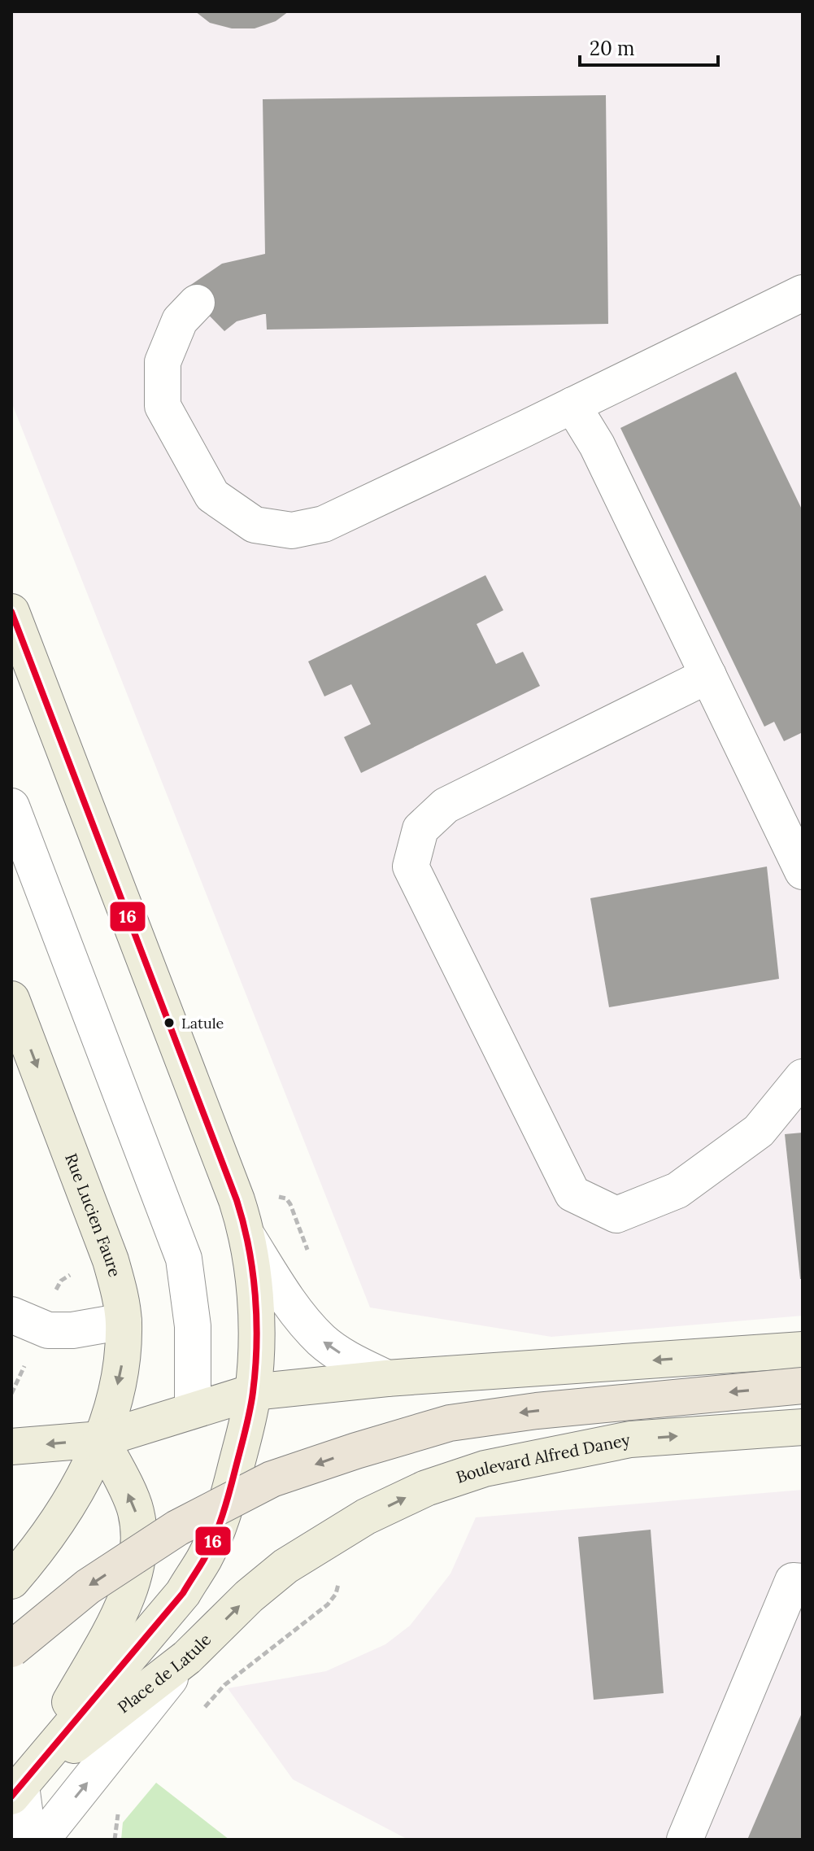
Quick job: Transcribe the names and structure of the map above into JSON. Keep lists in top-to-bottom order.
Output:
{
  "streets": {
    "main road": ["Rue Lucien Faure", "Boulevard Alfred Daney", "Place de Latule"]
  },
  "crossings": [
    ["Boulevard Alfred Daney", "Place de Latule"]
  ],
  "places": ["Latule"],
  "lines": ["transit line 16"],
  "scale_bar": "20 m"
}
